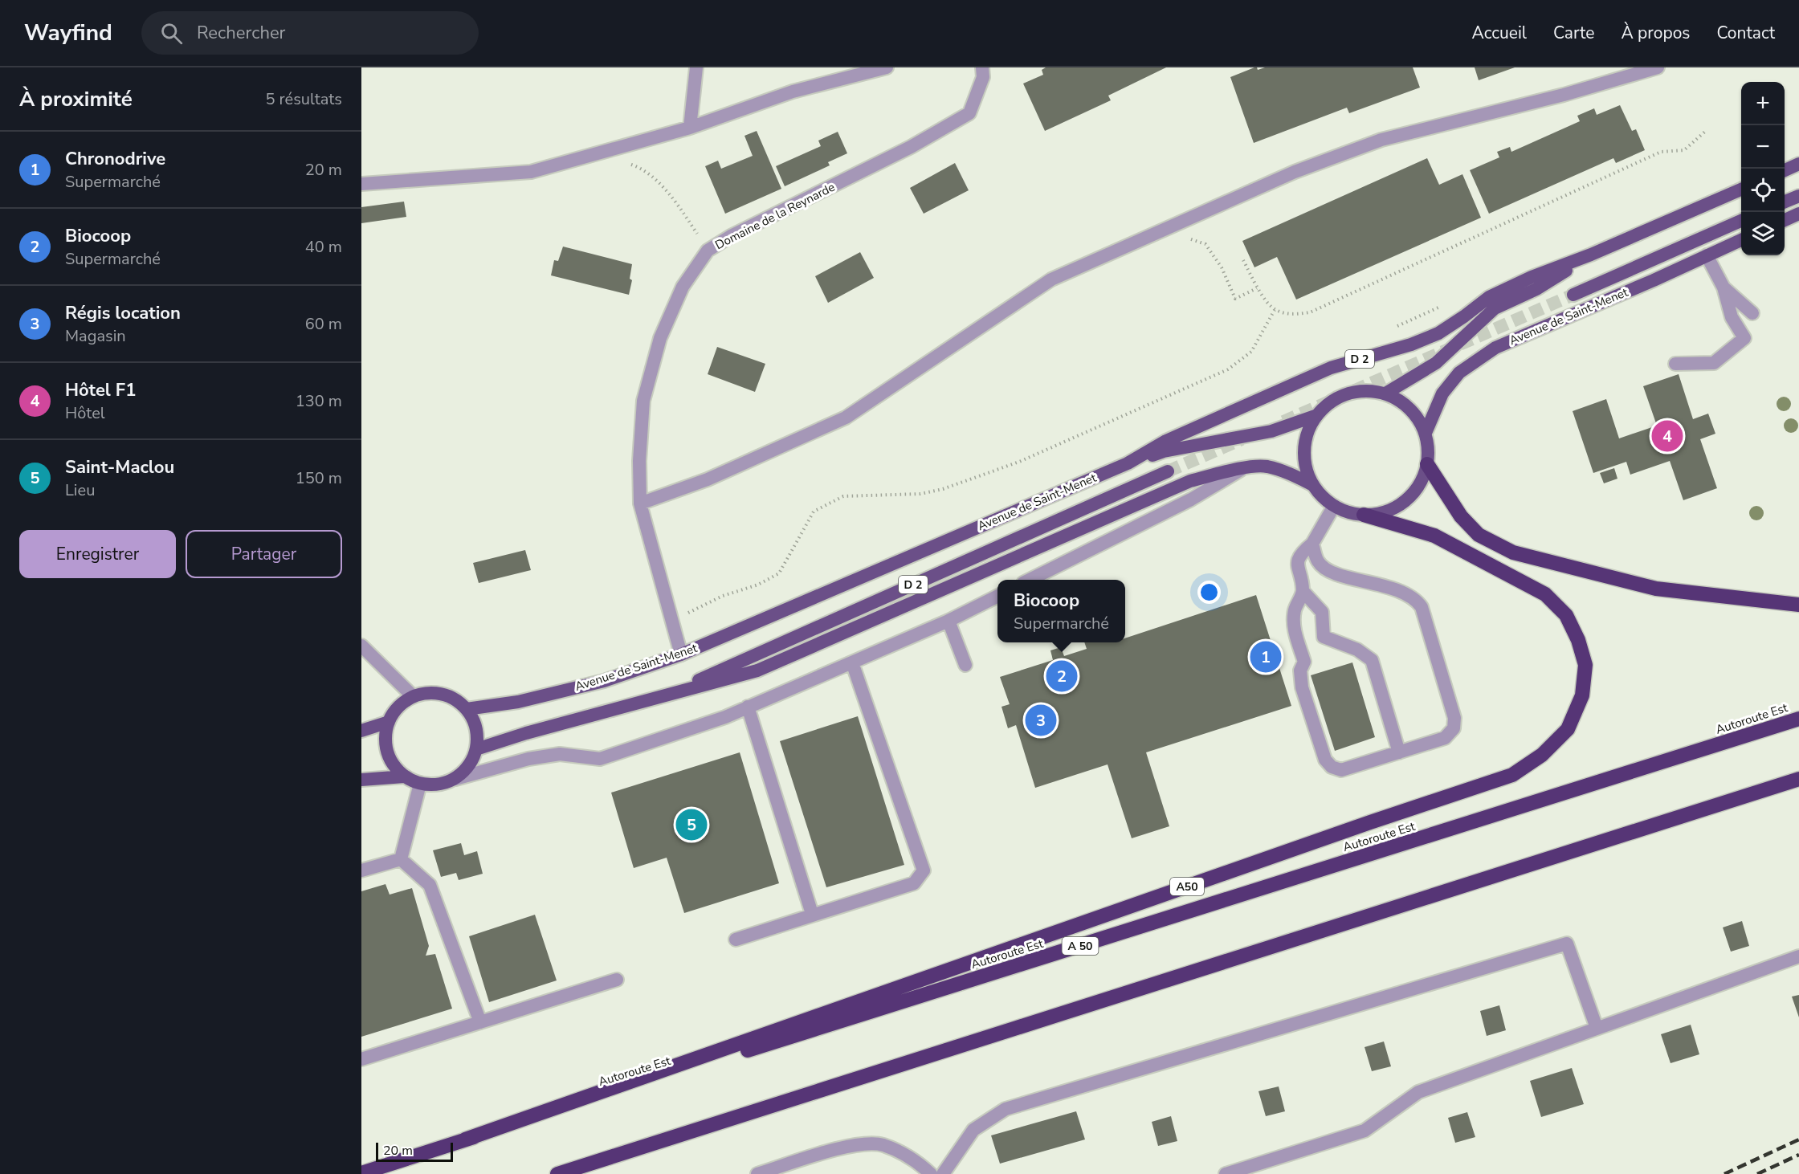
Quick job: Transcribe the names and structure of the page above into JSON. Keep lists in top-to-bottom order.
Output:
{
  "streets": {
    "highway": ["Autoroute Est", "A50", "A 50"],
    "main road": ["Avenue de Saint-Menet", "D 2"],
    "street": ["Domaine de la Reynarde"]
  },
  "crossings": [
    ["Domaine de la Reynarde", "Avenue de Saint-Menet"],
    ["Avenue de Saint-Menet", "D 2"],
    ["Avenue de Saint-Menet", "A50"],
    ["D 2", "A50"],
    ["Autoroute Est", "A50"]
  ],
  "scale_bar": "20 m",
  "page": {
    "header": "Wayfind",
    "search": "Rechercher",
    "nav": [
      "Accueil",
      "Carte",
      "À propos",
      "Contact"
    ],
    "heading": ["À proximité", "5 résultats"],
    "map_buttons": ["+", "−"],
    "list": [
      {
        "mark": "1",
        "name": "Chronodrive",
        "note": "Supermarché",
        "value": "20 m"
      },
      {
        "mark": "2",
        "name": "Biocoop",
        "note": "Supermarché",
        "value": "40 m"
      },
      {
        "mark": "3",
        "name": "Régis location",
        "note": "Magasin",
        "value": "60 m"
      },
      {
        "mark": "4",
        "name": "Hôtel F1",
        "note": "Hôtel",
        "value": "130 m"
      },
      {
        "mark": "5",
        "name": "Saint-Maclou",
        "note": "Lieu",
        "value": "150 m"
      }
    ],
    "pins": [
      "4",
      "1",
      "2",
      "3",
      "5"
    ],
    "buttons": ["Enregistrer", "Partager"],
    "popup": ["Biocoop", "Supermarché"],
    "scale": "20 m"
  }
}
